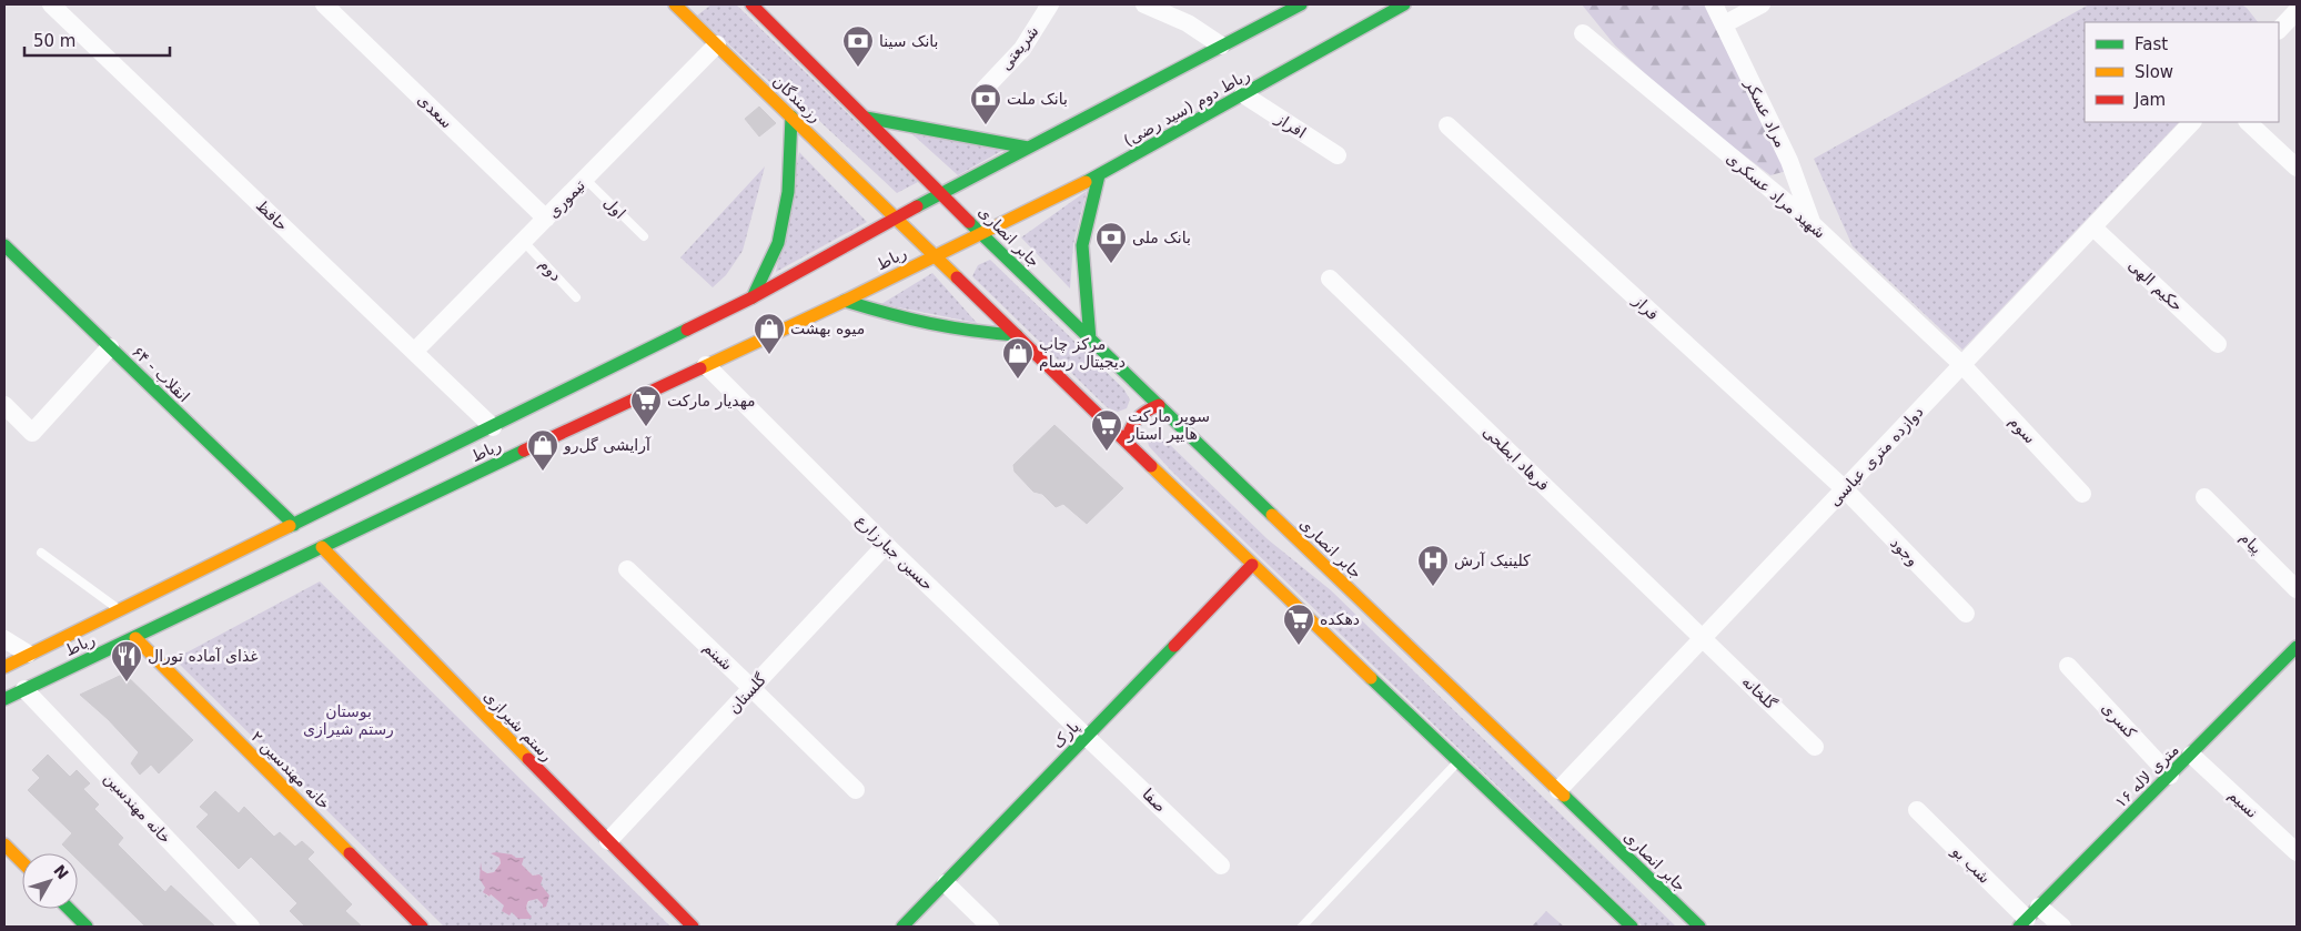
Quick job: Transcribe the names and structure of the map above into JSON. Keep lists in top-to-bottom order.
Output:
{
  "streets": {
    "main road": [
      "رزمندگان",
      "رباط دوم (سید رضی)",
      "جابر انصاری",
      "رباط",
      "انقلاب - ۶۴",
      "رستم شیرازی",
      "پارک",
      "خانه مهندسین ۲",
      "۱۶ متری لاله"
    ],
    "street": [
      "شریعتی",
      "سعدی",
      "مراد عسکر",
      "افراز",
      "شهید مراد عسکری",
      "تیموری",
      "حافظ",
      "حکیم الهی",
      "فراز",
      "سوم",
      "دوازده متری عباسی",
      "فرهاد ابطحی",
      "پیام",
      "وجود",
      "حسین جبارزارع",
      "شبنم",
      "گلخانه",
      "گلستان",
      "کسری",
      "صفا",
      "نسیم",
      "خانه مهندسین",
      "شب بو"
    ],
    "lane": ["اول", "دوم"]
  },
  "crossings": [
    ["رزمندگان", "تیموری"],
    ["رزمندگان", "رباط"],
    ["رباط دوم (سید رضی)", "افراز"],
    ["رباط دوم (سید رضی)", "جابر انصاری"],
    ["رباط دوم (سید رضی)", "رباط"],
    ["سعدی", "تیموری"],
    ["مراد عسکر", "شهید مراد عسکری"],
    ["شهید مراد عسکری", "سوم"],
    ["شهید مراد عسکری", "دوازده متری عباسی"],
    ["تیموری", "اول"],
    ["تیموری", "حافظ"],
    ["تیموری", "دوم"],
    ["حافظ", "رباط"],
    ["جابر انصاری", "رباط"],
    ["جابر انصاری", "دوازده متری عباسی"],
    ["رباط", "انقلاب - ۶۴"],
    ["رباط", "حسین جبارزارع"],
    ["رباط", "رستم شیرازی"],
    ["رباط", "خانه مهندسین ۲"],
    ["رباط", "خانه مهندسین"],
    ["حکیم الهی", "دوازده متری عباسی"],
    ["فراز", "دوازده متری عباسی"],
    ["فراز", "وجود"],
    ["سوم", "دوازده متری عباسی"],
    ["دوازده متری عباسی", "فرهاد ابطحی"],
    ["دوازده متری عباسی", "وجود"],
    ["دوازده متری عباسی", "گلخانه"],
    ["فرهاد ابطحی", "گلخانه"],
    ["حسین جبارزارع", "گلستان"],
    ["حسین جبارزارع", "پارک"],
    ["حسین جبارزارع", "صفا"],
    ["شبنم", "گلستان"],
    ["گلستان", "رستم شیرازی"],
    ["کسری", "۱۶ متری لاله"],
    ["پارک", "صفا"],
    ["۱۶ متری لاله", "نسیم"],
    ["۱۶ متری لاله", "شب بو"]
  ],
  "parks": ["بوستان رستم شیرازی"],
  "places": {
    "bank": ["بانک سینا", "بانک ملت", "بانک ملی"],
    "shop": ["میوه بهشت", "مرکز چاپ دیجیتال رسام", "آرایشی گل‌رو"],
    "supermarket": ["مهدیار مارکت", "سوپر مارکت هایپر استار", "دهکده"],
    "hospital": ["کلینیک آرش"],
    "restaurant": ["غذای آماده تورال"]
  },
  "legend": ["Fast", "Slow", "Jam"],
  "scale_bar": "50 m",
  "north": "top right"
}
